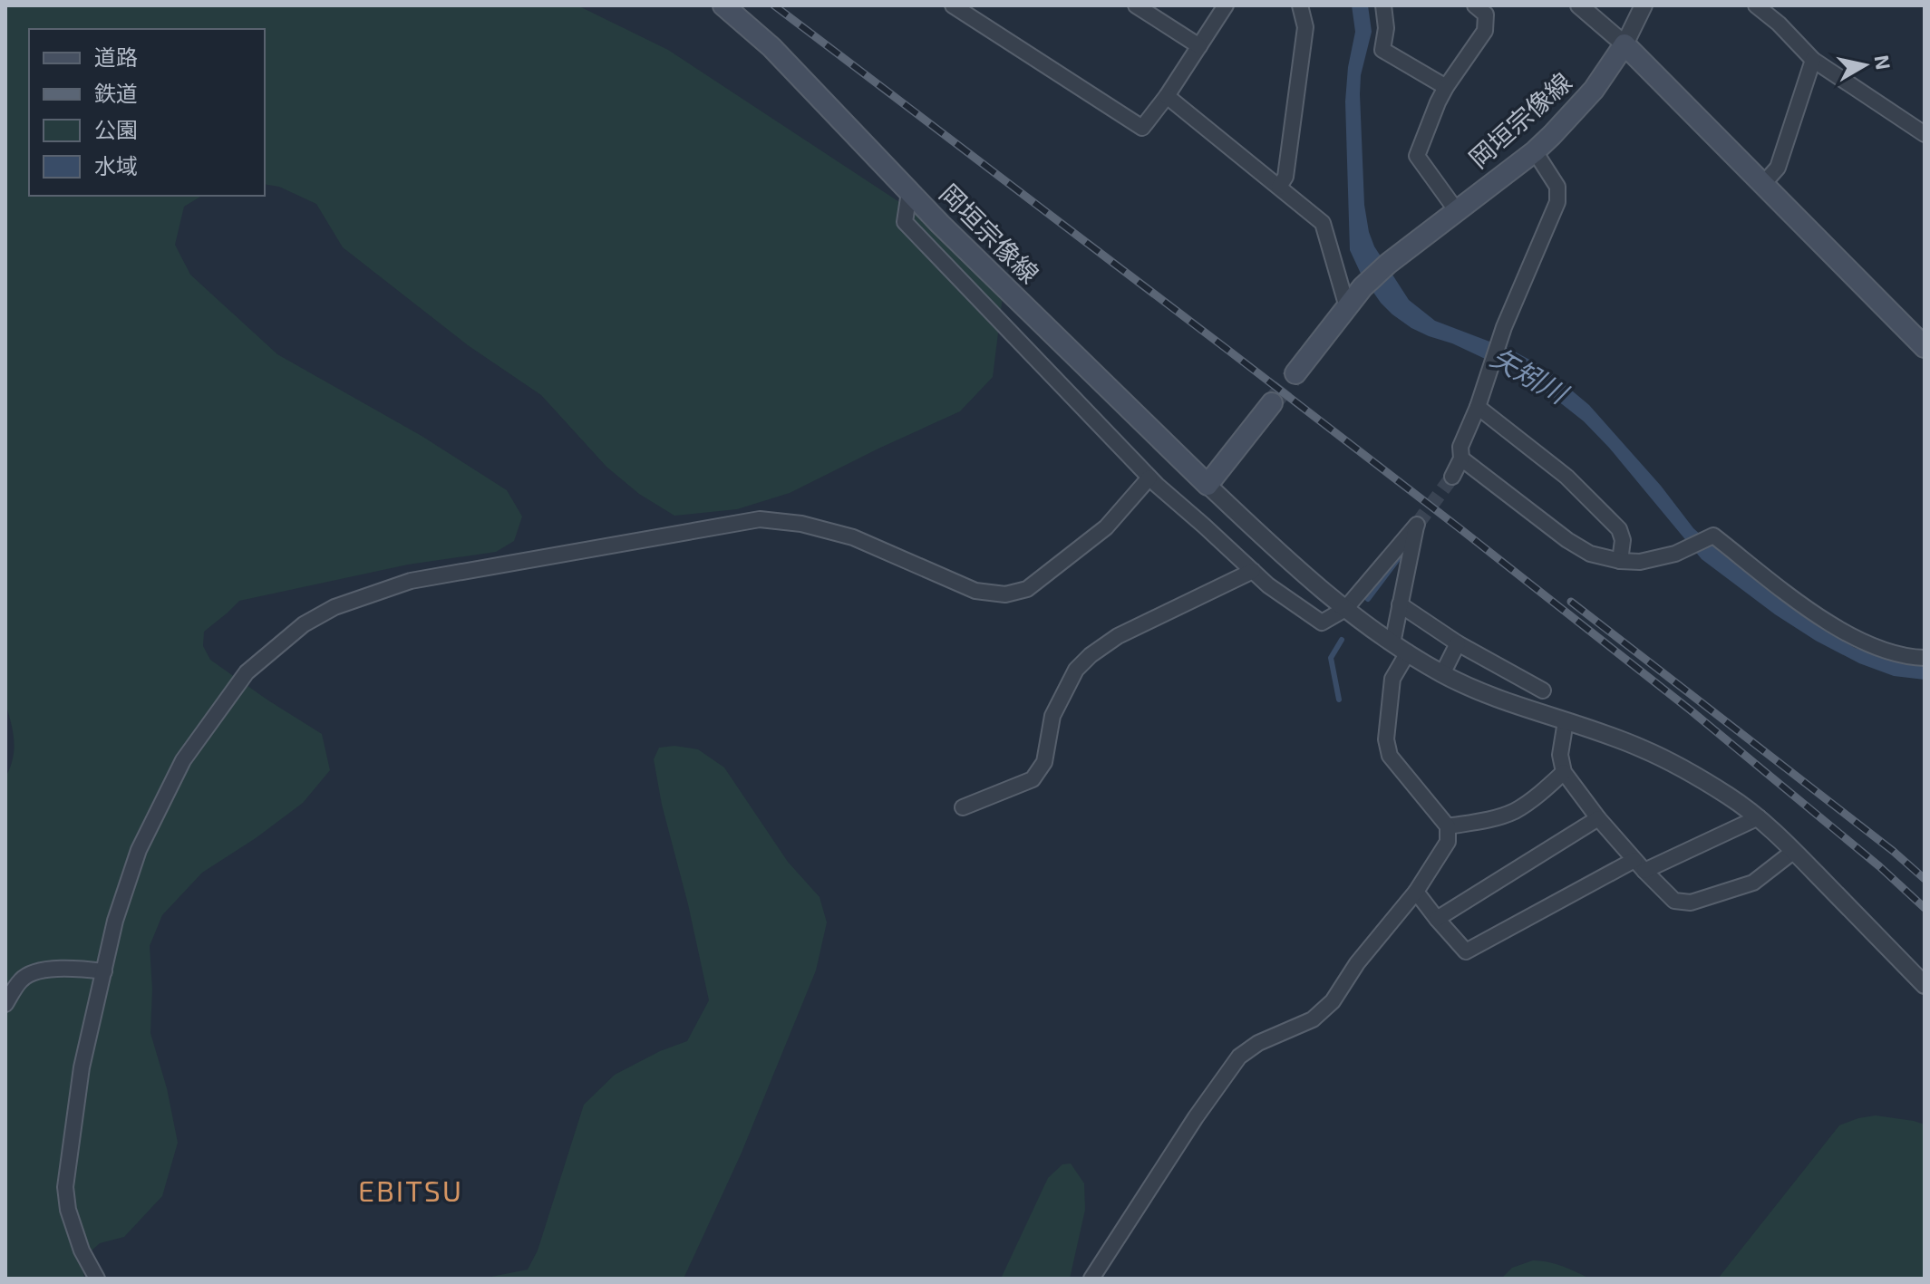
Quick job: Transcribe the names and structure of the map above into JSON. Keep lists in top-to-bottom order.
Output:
{
  "streets": {
    "main road": ["岡垣宗像線"]
  },
  "districts": ["EBITSU"],
  "water": ["矢矧川"],
  "legend": [
    "道路",
    "鉄道",
    "公園",
    "水域"
  ],
  "north": "right"
}
